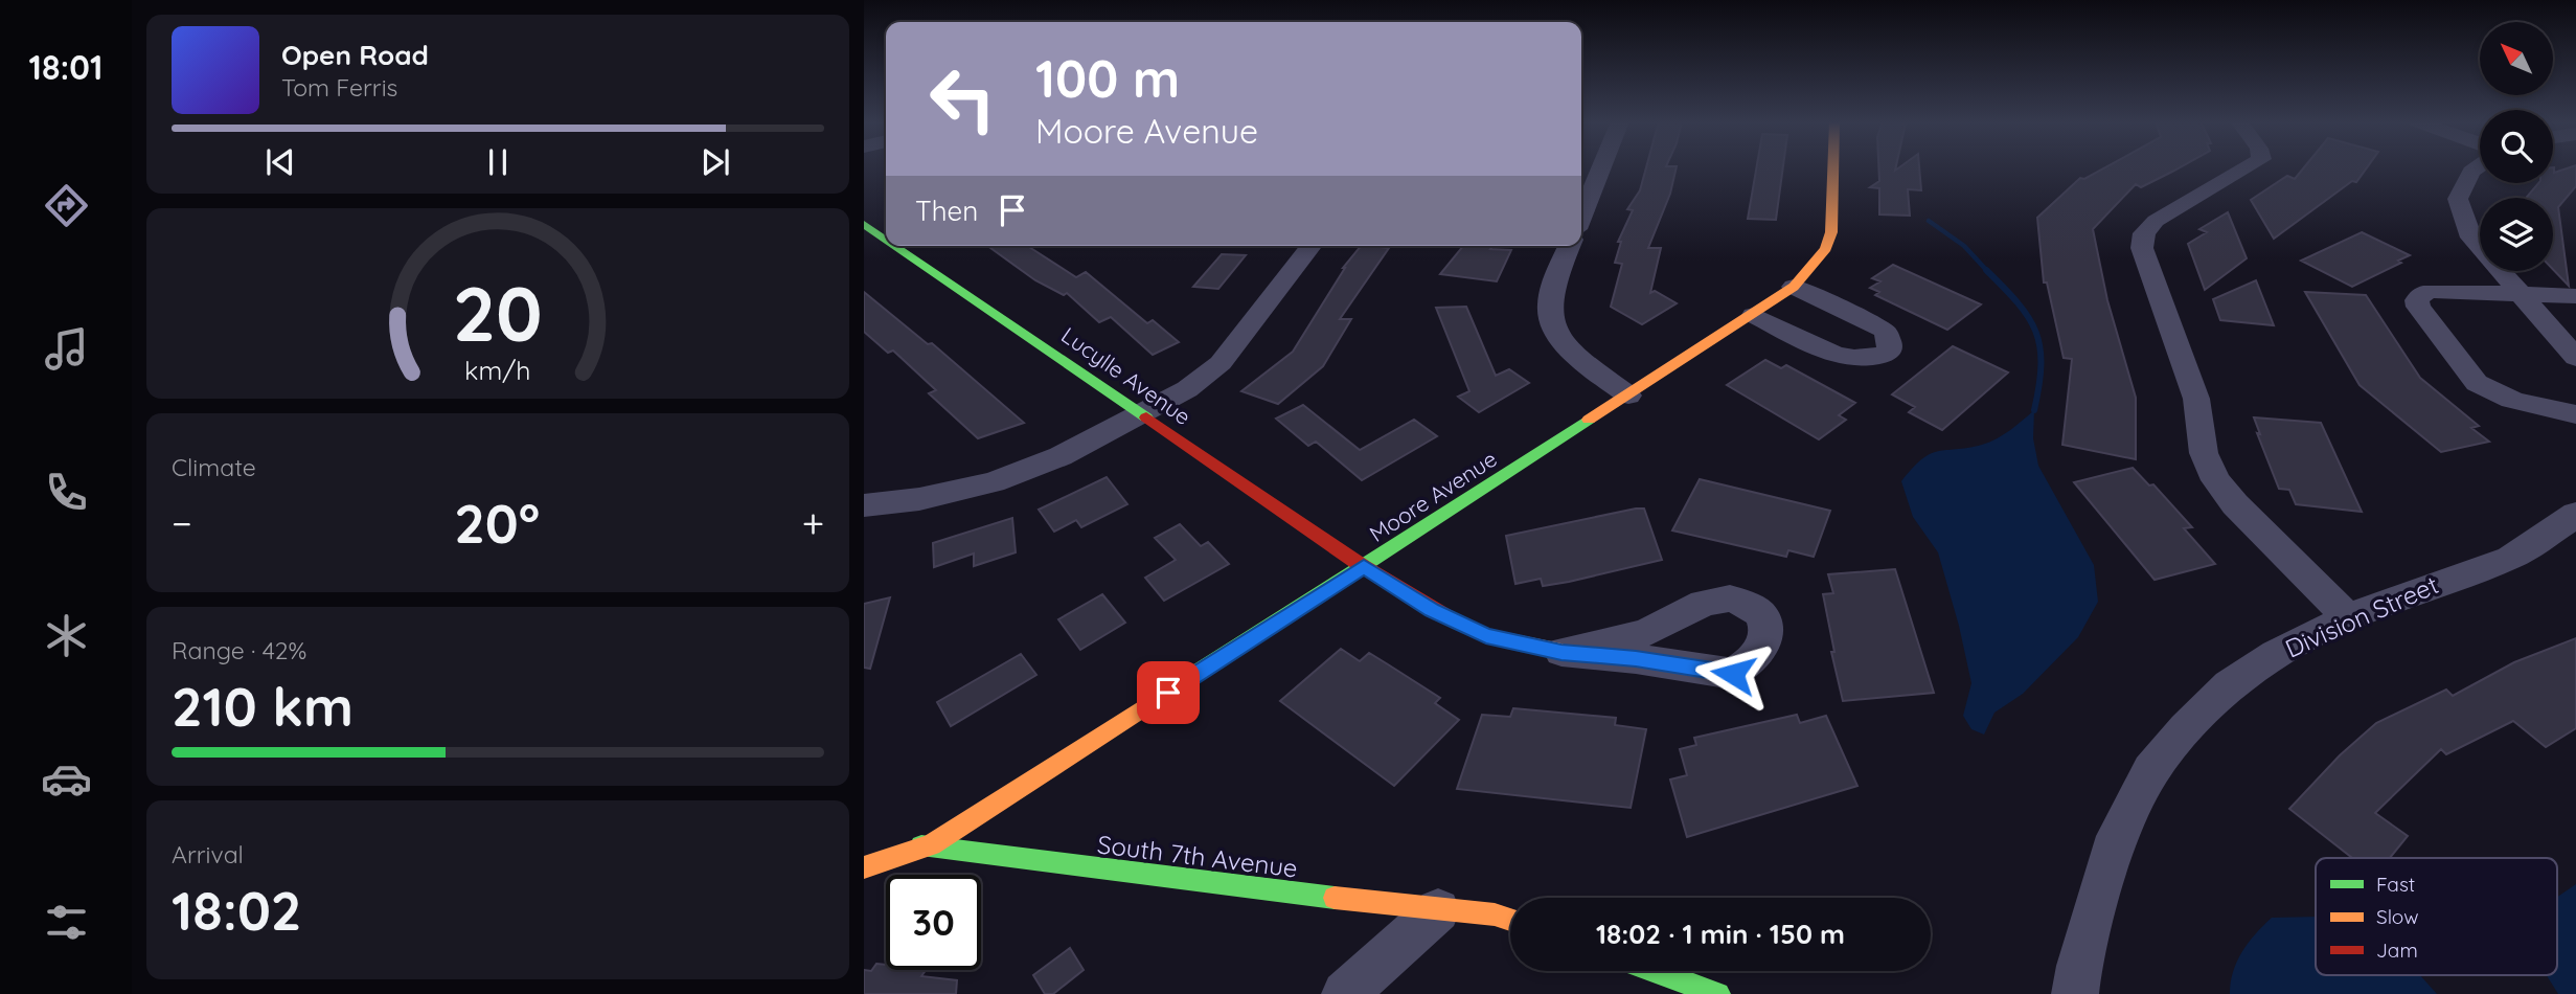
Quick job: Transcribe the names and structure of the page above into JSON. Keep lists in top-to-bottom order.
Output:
{
  "streets": {
    "street": [
      "Lucylle Avenue",
      "Moore Avenue",
      "Division Street",
      "South 7th Avenue"
    ]
  },
  "crossings": [
    ["Lucylle Avenue", "Moore Avenue"],
    ["Moore Avenue", "South 7th Avenue"]
  ],
  "legend": ["Fast", "Slow", "Jam"],
  "north": "top left",
  "page": {
    "tabs": "18:01",
    "turn": ["100 m", "Moore Avenue"],
    "song": ["Open Road", "Tom Ferris"],
    "then": "Then",
    "tile": [
      "Climate",
      ["Range · 42%", "210 km"],
      ["Arrival", "18:02"]
    ],
    "heat": ["−", "20°", "+"],
    "limit": "30",
    "trip": "18:02 · 1 min · 150 m",
    "gauge": ["20", "km/h"]
  }
}
